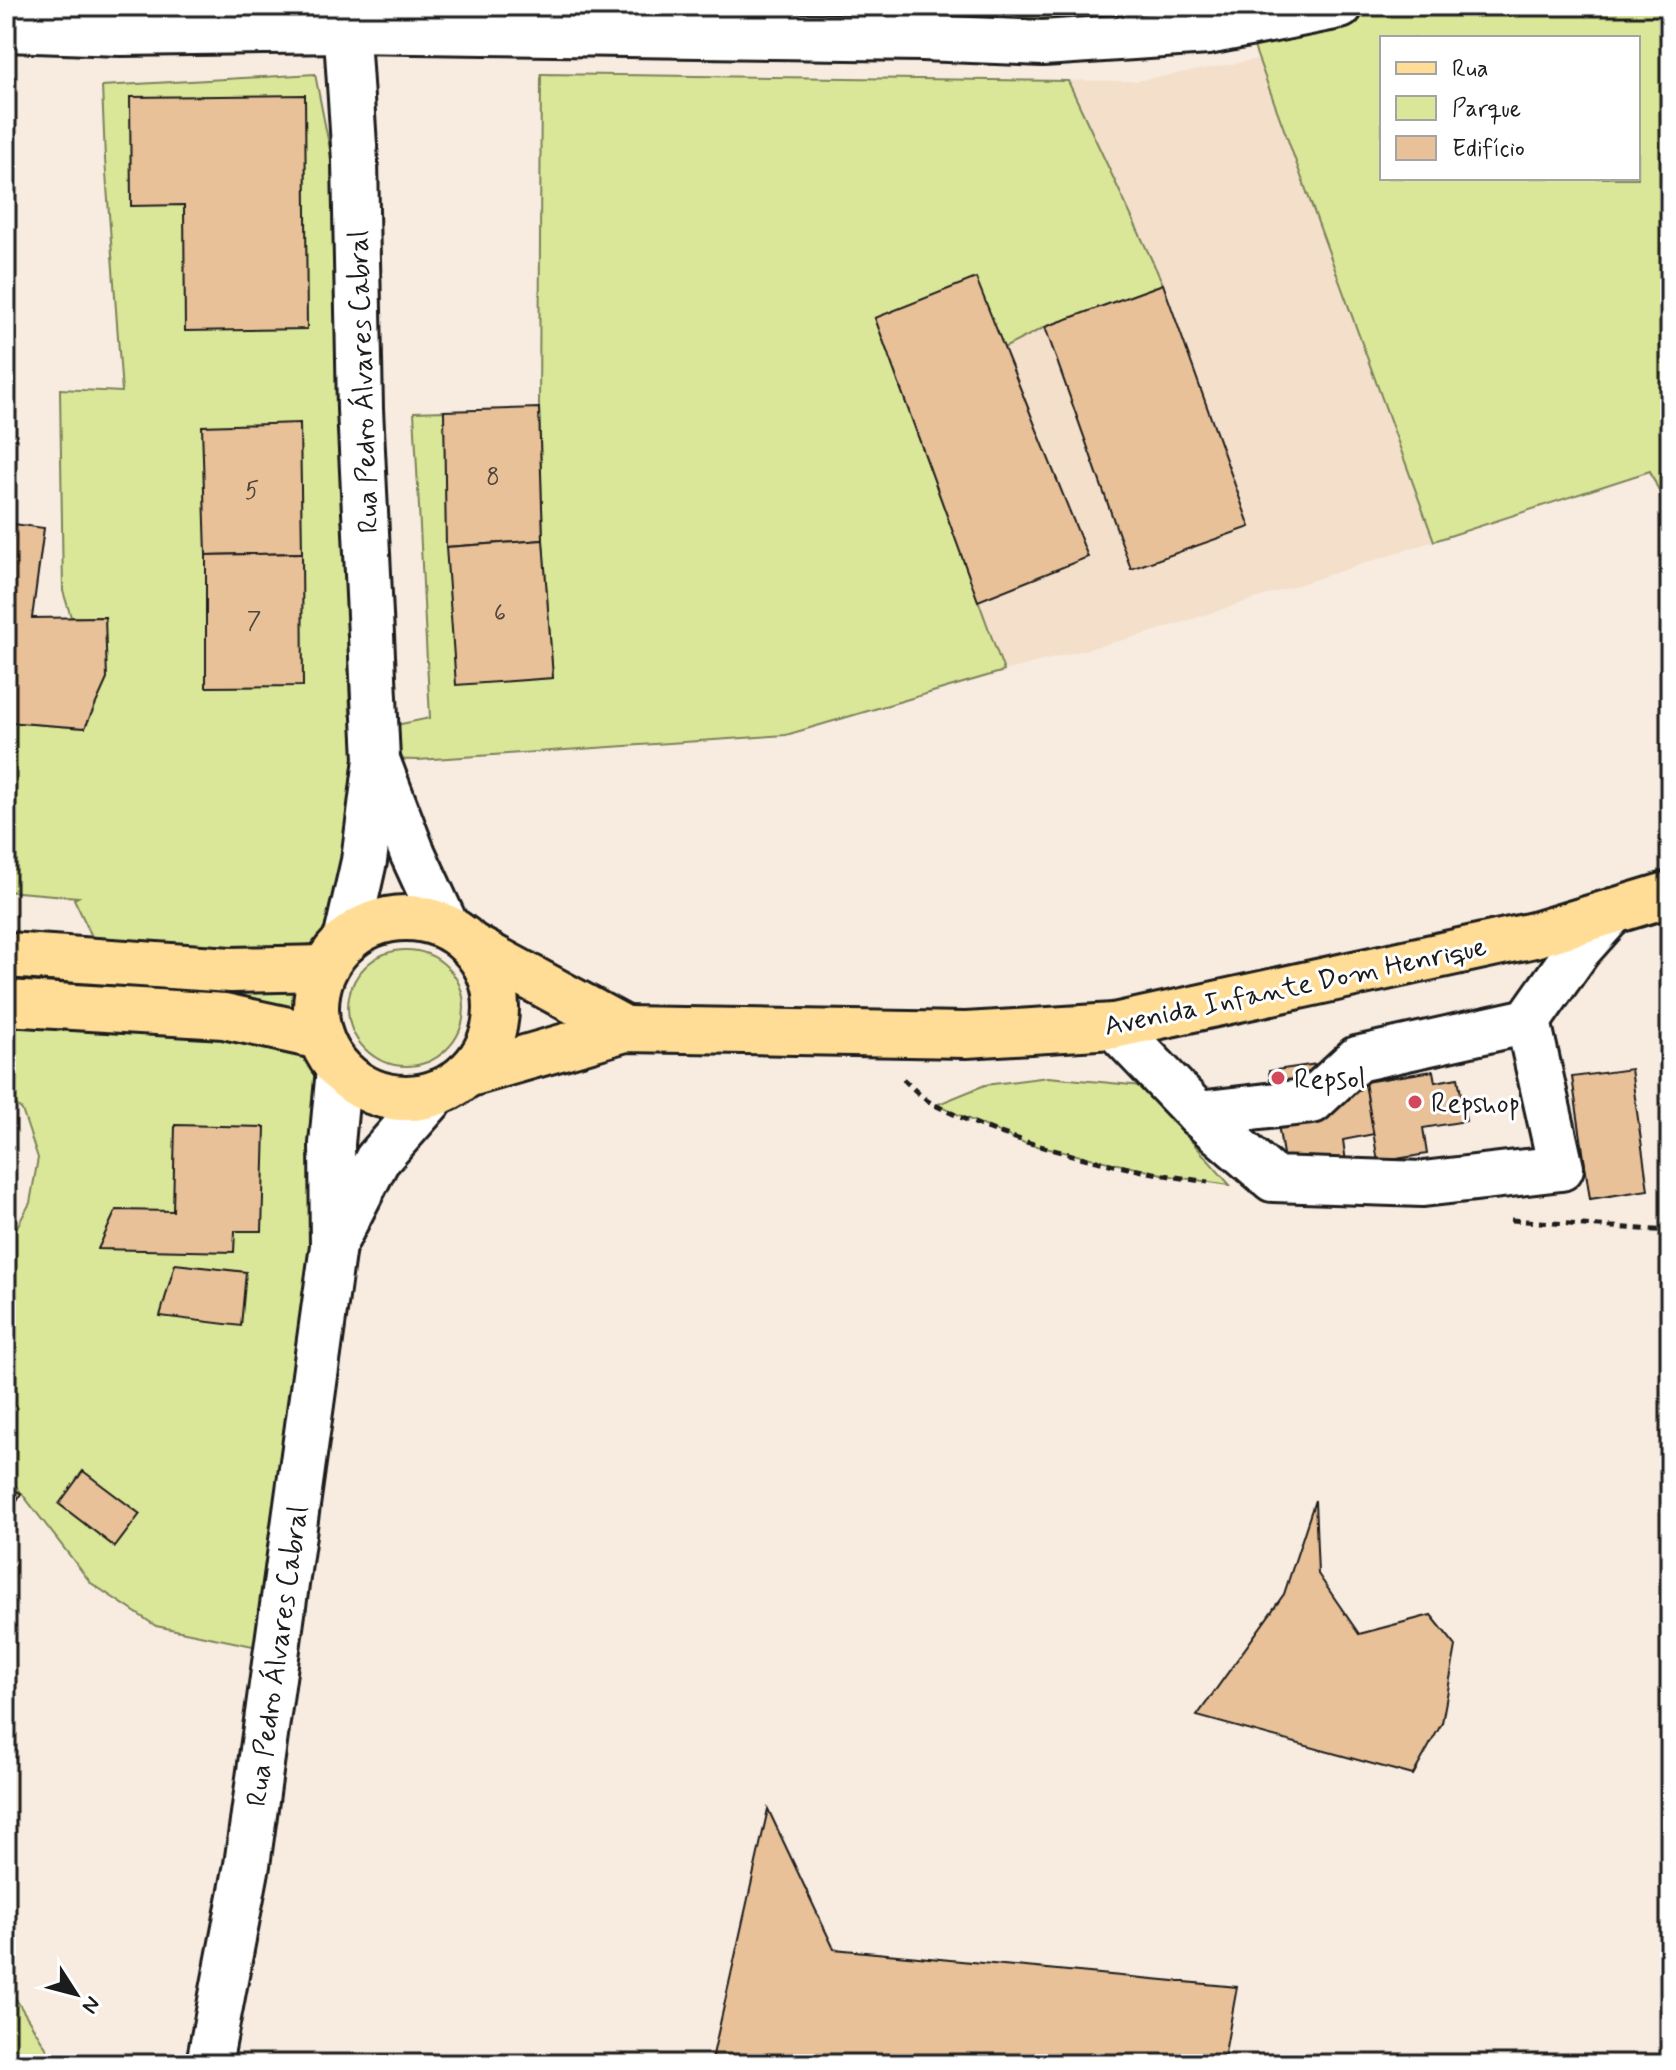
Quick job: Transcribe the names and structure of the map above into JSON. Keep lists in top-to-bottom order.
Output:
{
  "streets": {
    "main road": ["Avenida Infante Dom Henrique"],
    "street": ["Rua Pedro Álvares Cabral"]
  },
  "places": ["Repsol", "Repshop"],
  "house_numbers": [
    "8",
    "5",
    "6",
    "7"
  ],
  "legend": ["Rua", "Parque", "Edifício"],
  "north": "bottom right"
}
